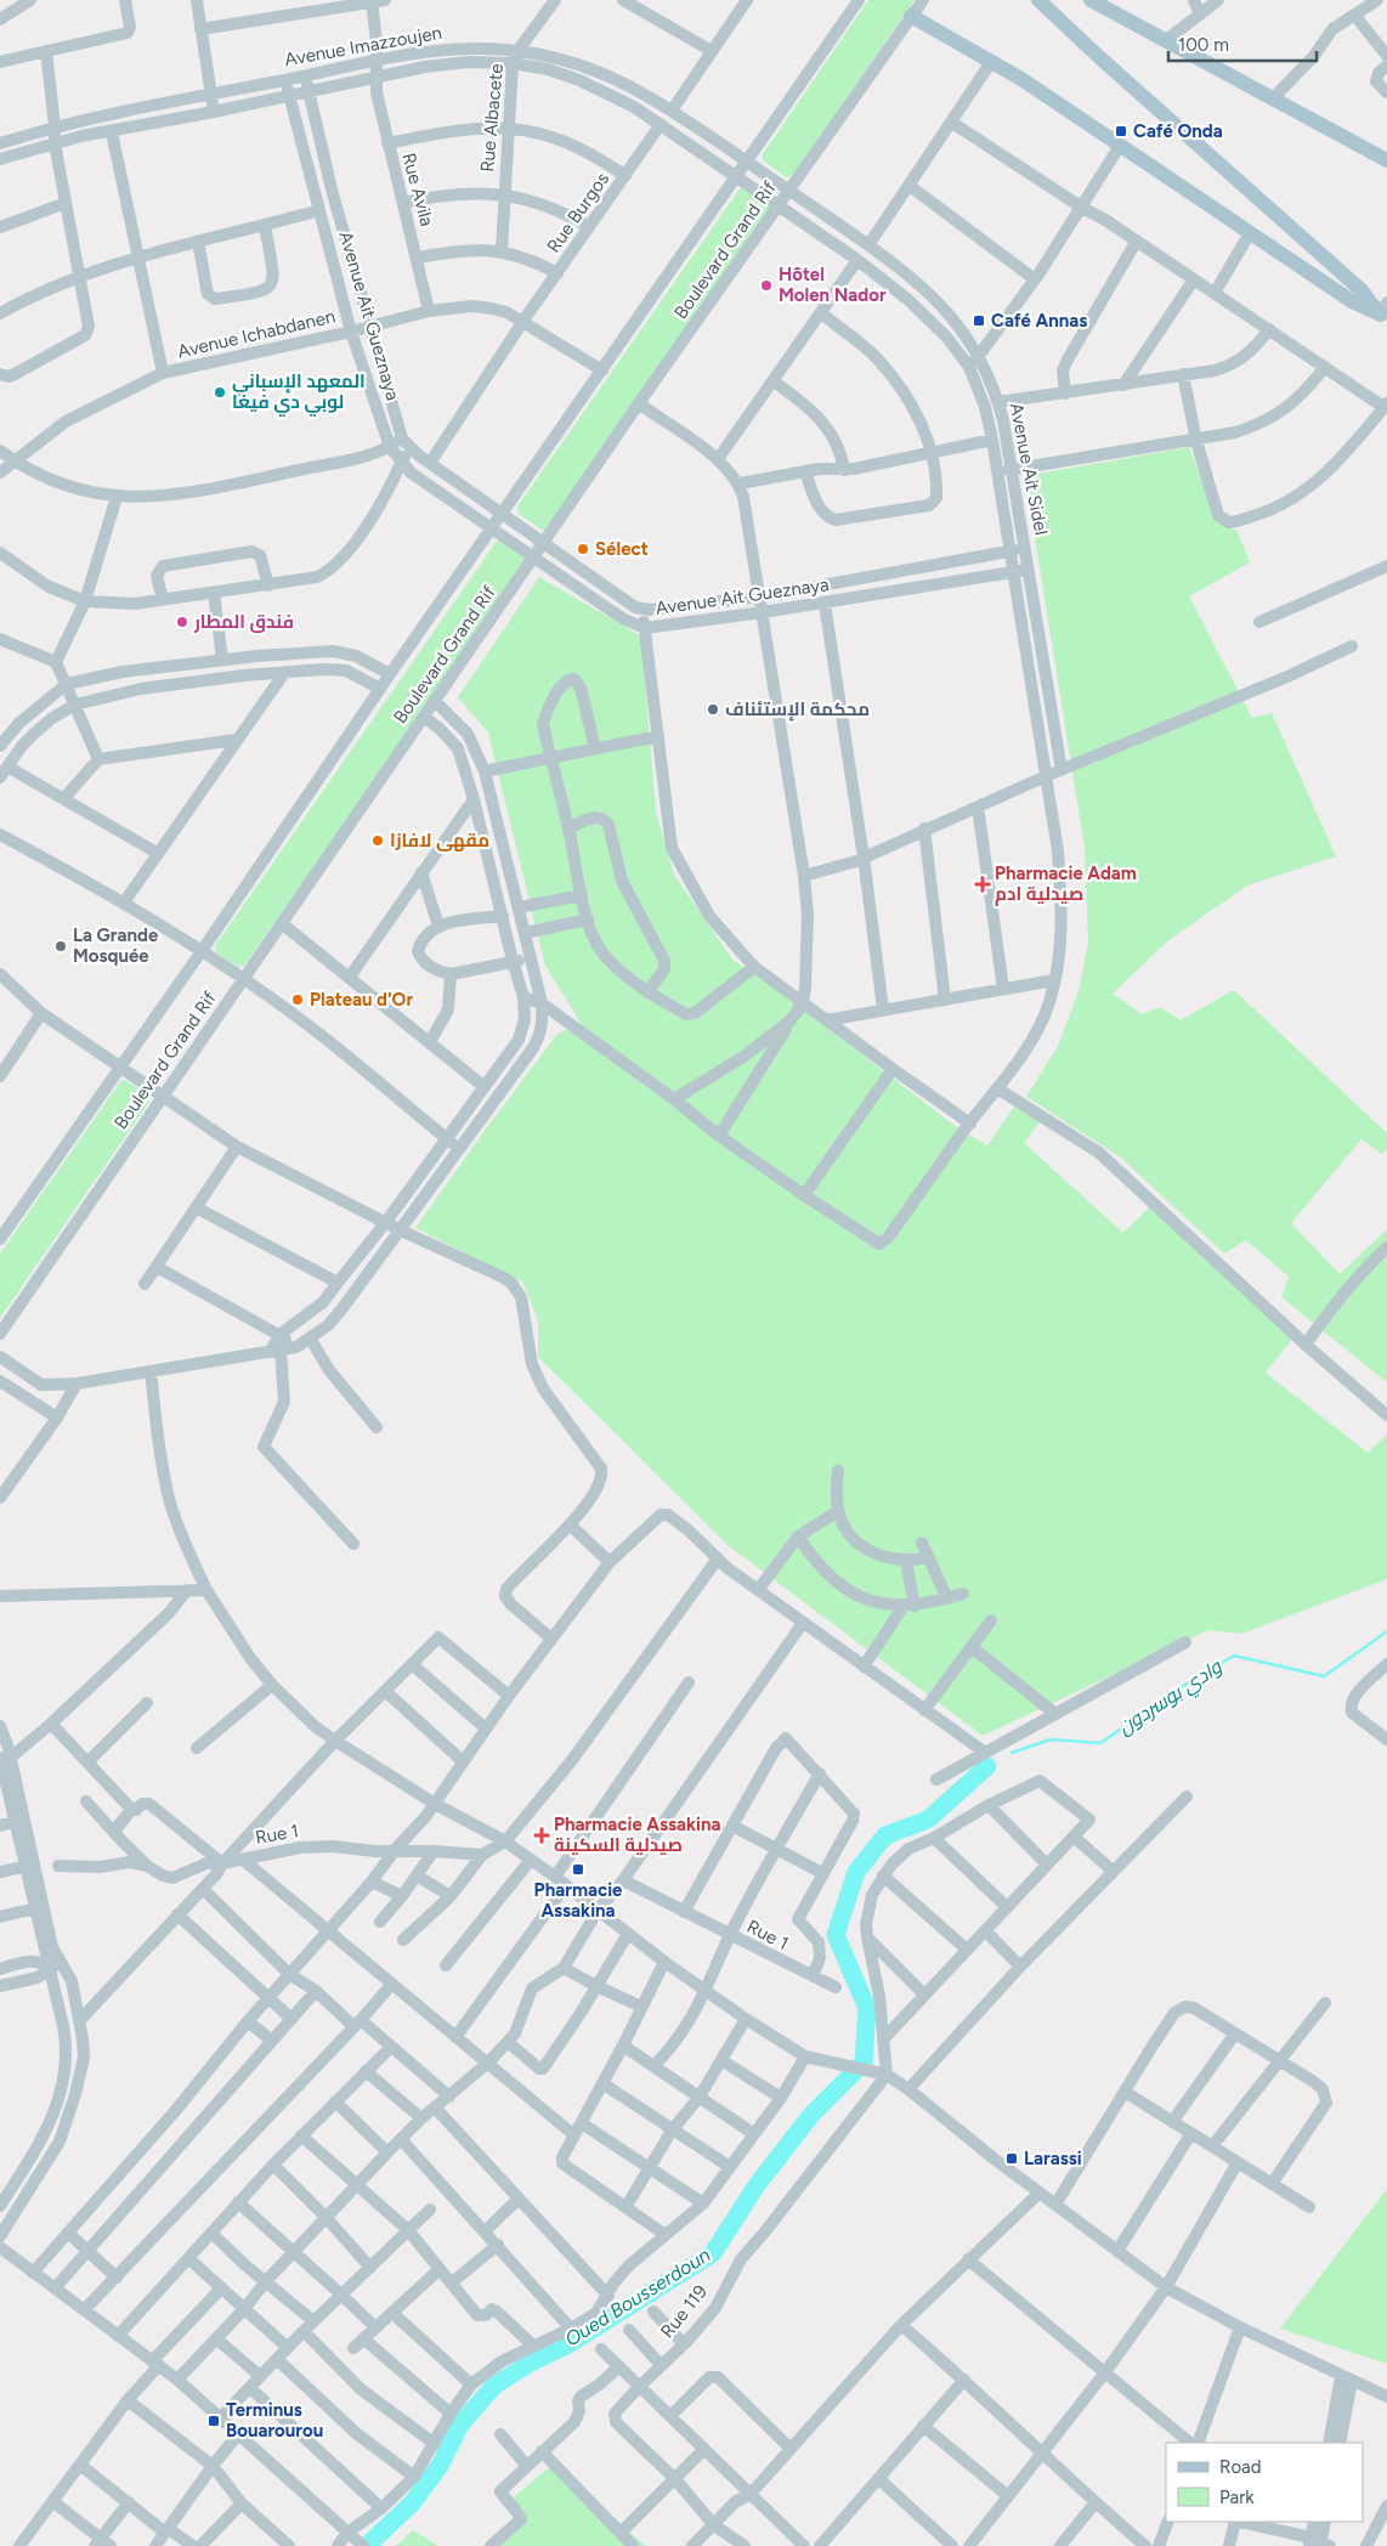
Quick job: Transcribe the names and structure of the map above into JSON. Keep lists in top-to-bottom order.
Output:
{
  "streets": {
    "street": [
      "Avenue Imazzoujen",
      "Rue Albacete",
      "Rue Avila",
      "Rue Burgos",
      "Boulevard Grand Rif",
      "Avenue Ait Gueznaya",
      "Avenue Ichabdanen",
      "Avenue Ait Sidel",
      "Rue 1",
      "Rue 119"
    ]
  },
  "crossings": [
    ["Avenue Imazzoujen", "Rue Albacete"],
    ["Avenue Imazzoujen", "Rue Avila"],
    ["Avenue Imazzoujen", "Rue Burgos"],
    ["Avenue Imazzoujen", "Boulevard Grand Rif"],
    ["Avenue Imazzoujen", "Avenue Ait Gueznaya"],
    ["Avenue Imazzoujen", "Avenue Ait Sidel"],
    ["Rue Avila", "Avenue Ichabdanen"],
    ["Rue Burgos", "Avenue Ait Gueznaya"],
    ["Rue Burgos", "Avenue Ichabdanen"],
    ["Boulevard Grand Rif", "Avenue Ait Gueznaya"],
    ["Boulevard Grand Rif", "Avenue Ichabdanen"],
    ["Boulevard Grand Rif", "Avenue Ait Sidel"],
    ["Avenue Ait Gueznaya", "Avenue Ichabdanen"],
    ["Avenue Ait Gueznaya", "Avenue Ait Sidel"]
  ],
  "water": ["وادي بوسردون", "Oued Bousserdoun"],
  "places": {
    "transit": [
      "Café Onda",
      "Café Annas",
      "Pharmacie Assakina",
      "Larassi",
      "Terminus Bouarourou"
    ],
    "other": [
      "Hôtel Molen Nador",
      "المعهد الإسباني لوبي دي فيغا",
      "Sélect",
      "فندق المطار",
      "محكمة الإستئناف",
      "مقهى لافازا",
      "La Grande Mosquée",
      "Plateau d'Or"
    ],
    "health": ["Pharmacie Adam صيدلية ادم", "Pharmacie Assakina صيدلية السكينة"]
  },
  "legend": ["Road", "Park"],
  "scale_bar": "100 m"
}
